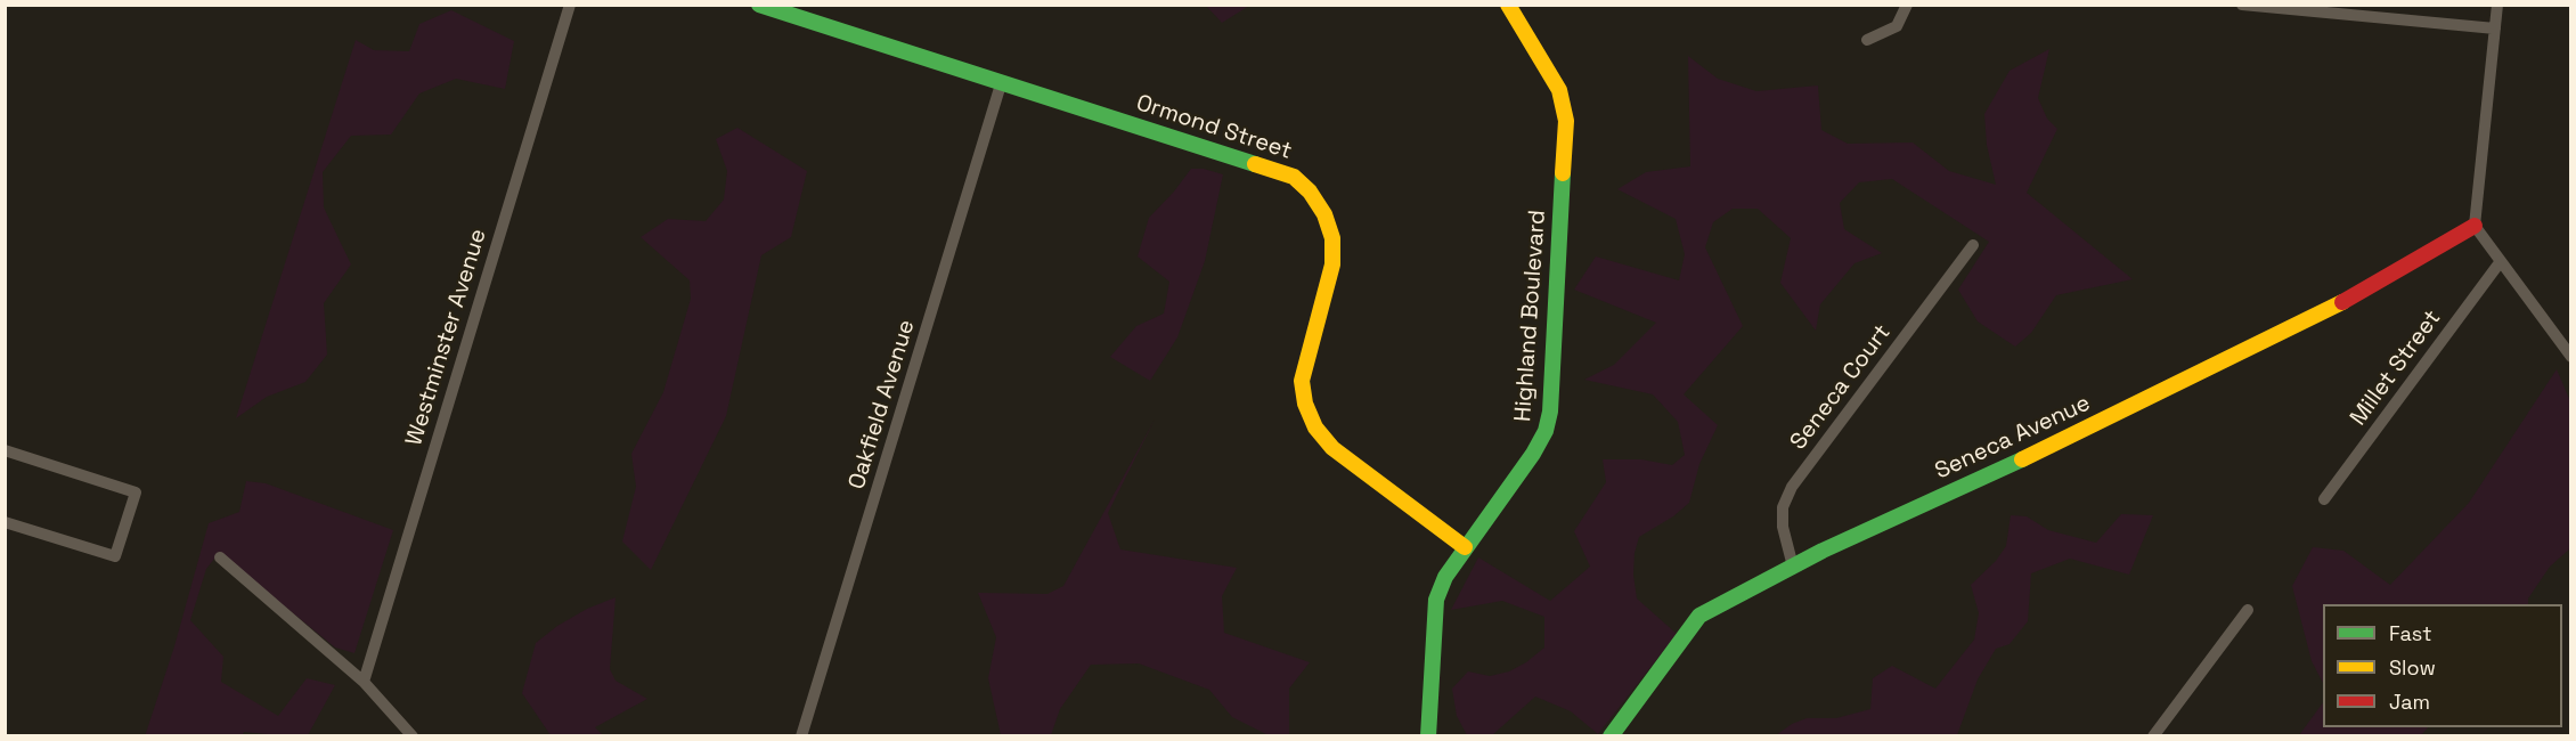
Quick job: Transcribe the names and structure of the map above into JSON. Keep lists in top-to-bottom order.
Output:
{
  "streets": {
    "street": [
      "Ormond Street",
      "Highland Boulevard",
      "Westminster Avenue",
      "Millet Street",
      "Seneca Court",
      "Oakfield Avenue",
      "Seneca Avenue"
    ]
  },
  "crossings": [
    ["Ormond Street", "Highland Boulevard"],
    ["Ormond Street", "Oakfield Avenue"],
    ["Seneca Court", "Seneca Avenue"]
  ],
  "legend": ["Fast", "Slow", "Jam"]
}
